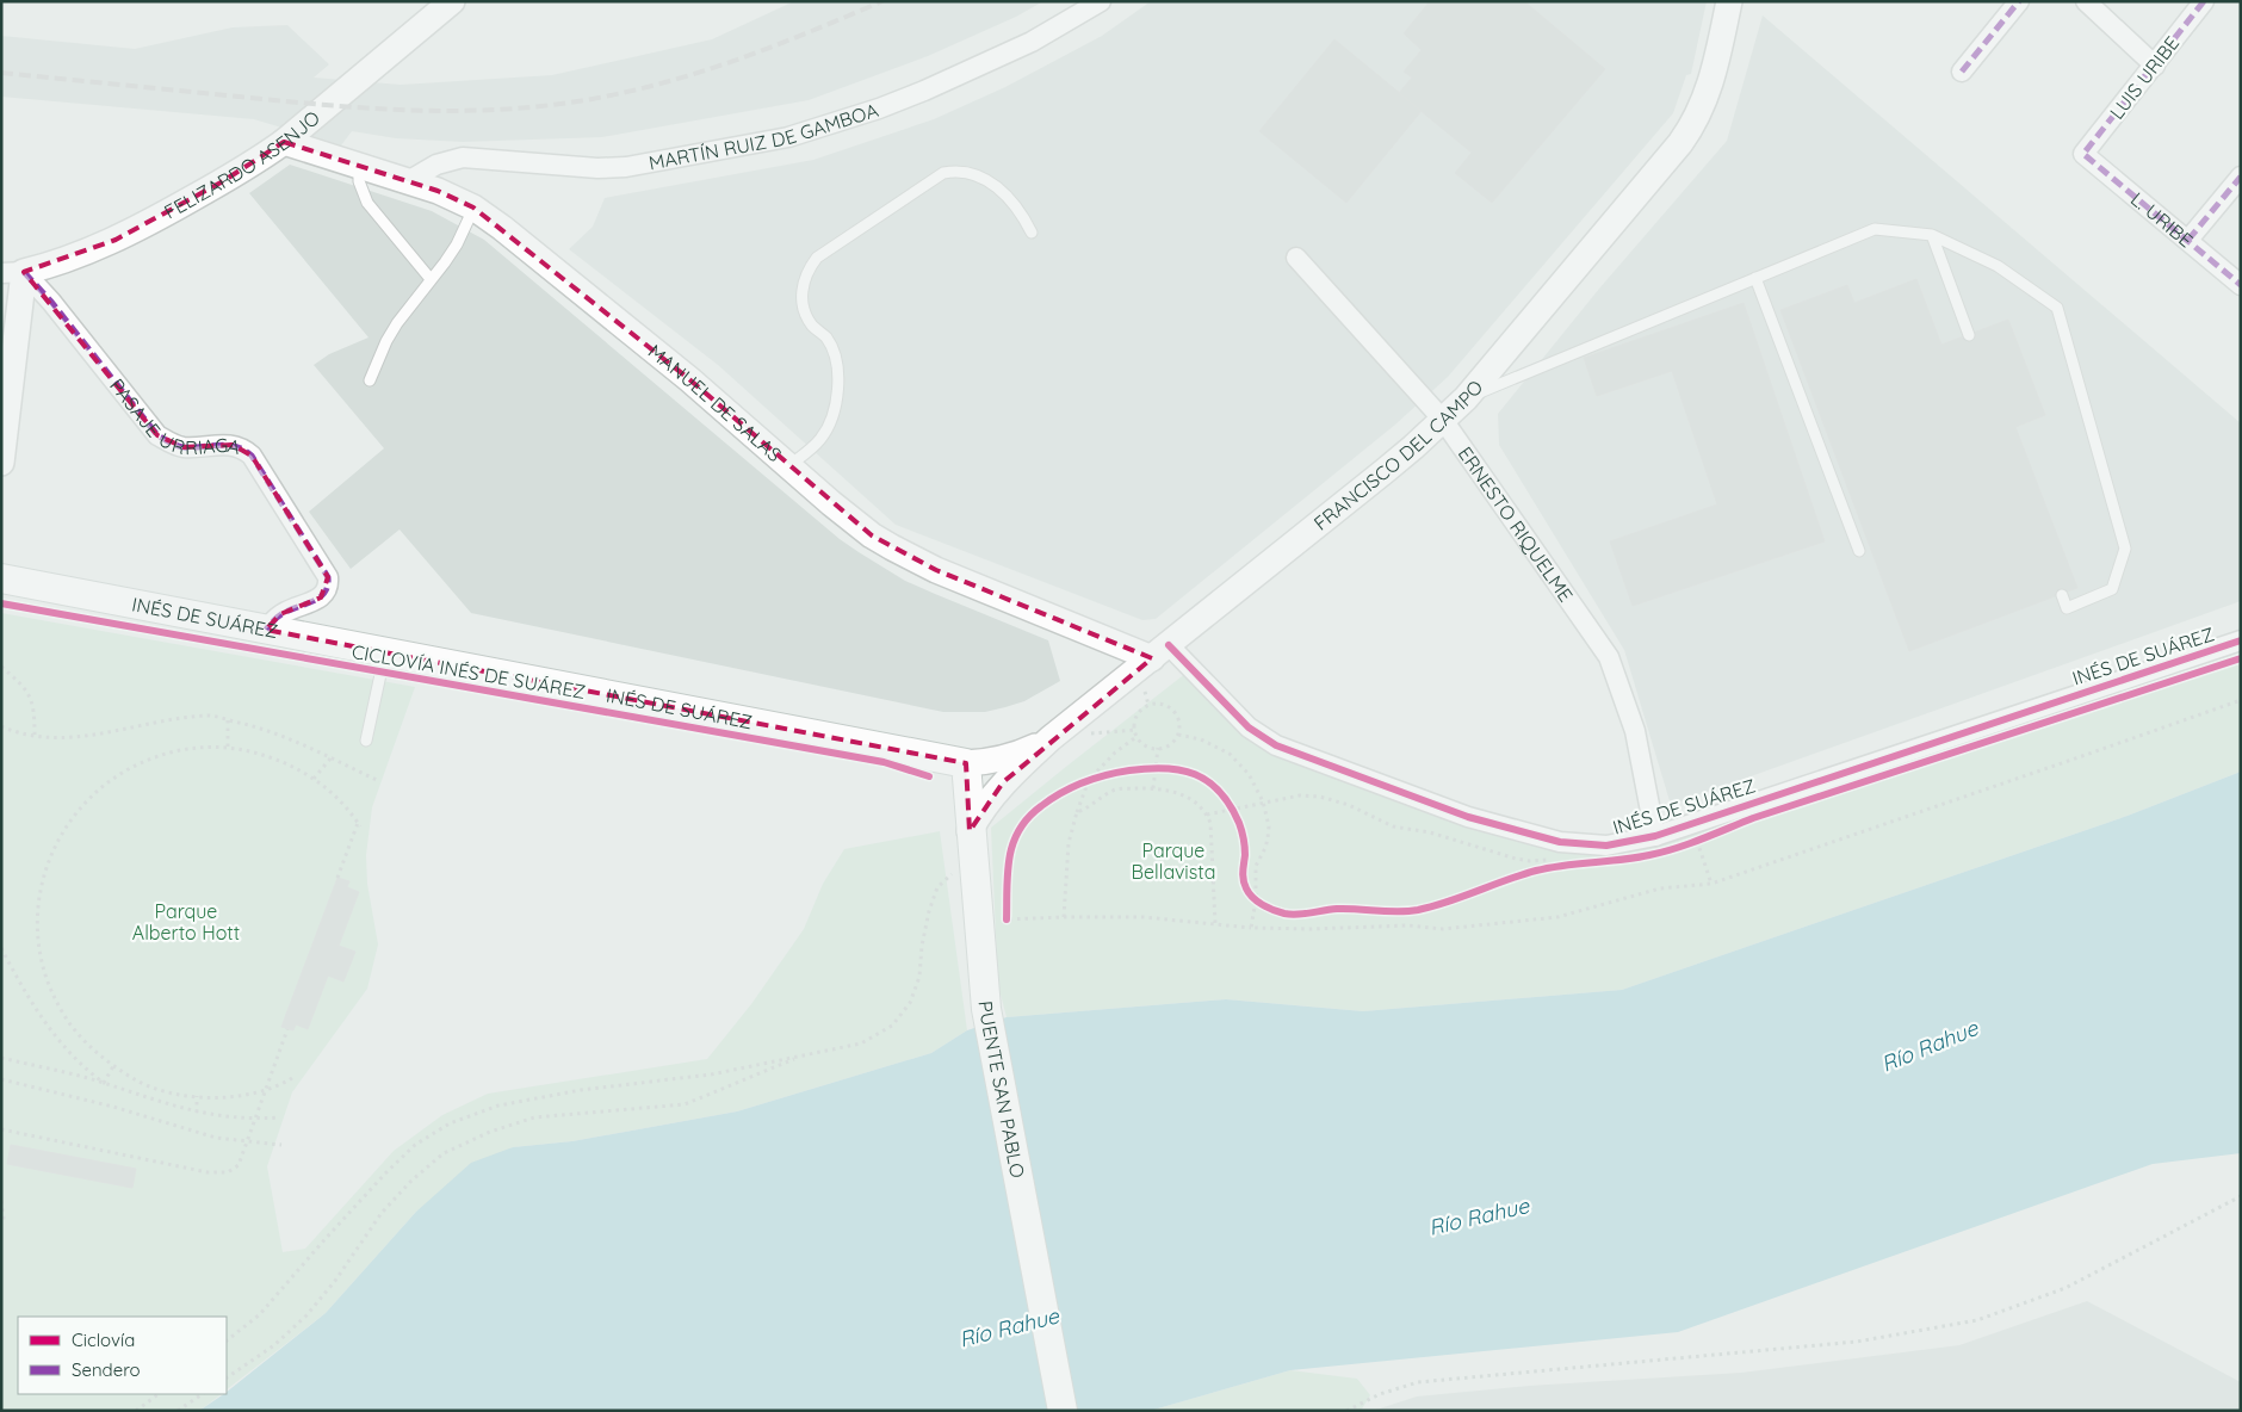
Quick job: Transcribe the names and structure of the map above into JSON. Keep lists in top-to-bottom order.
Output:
{
  "streets": {
    "main road": ["INÉS DE SUÁREZ", "PUENTE SAN PABLO"],
    "street": [
      "LUIS URIBE",
      "MARTÍN RUIZ DE GAMBOA",
      "FELIZARDO ASENJO",
      "L. URIBE",
      "MANUEL DE SALAS",
      "PASAJE URRIAGA",
      "FRANCISCO DEL CAMPO",
      "ERNESTO RIQUELME"
    ],
    "cycle path": ["CICLOVÍA INÉS DE SUÁREZ"]
  },
  "crossings": [
    ["LUIS URIBE", "L. URIBE"],
    ["MARTÍN RUIZ DE GAMBOA", "MANUEL DE SALAS"],
    ["FELIZARDO ASENJO", "MANUEL DE SALAS"],
    ["FELIZARDO ASENJO", "PASAJE URRIAGA"],
    ["MANUEL DE SALAS", "FRANCISCO DEL CAMPO"],
    ["MANUEL DE SALAS", "INÉS DE SUÁREZ"],
    ["PASAJE URRIAGA", "INÉS DE SUÁREZ"],
    ["FRANCISCO DEL CAMPO", "ERNESTO RIQUELME"],
    ["FRANCISCO DEL CAMPO", "INÉS DE SUÁREZ"],
    ["FRANCISCO DEL CAMPO", "PUENTE SAN PABLO"],
    ["ERNESTO RIQUELME", "INÉS DE SUÁREZ"],
    ["INÉS DE SUÁREZ", "PUENTE SAN PABLO"]
  ],
  "water": ["Río Rahue"],
  "parks": ["Parque Bellavista", "Parque Alberto Hott"],
  "legend": ["Ciclovía", "Sendero"]
}
